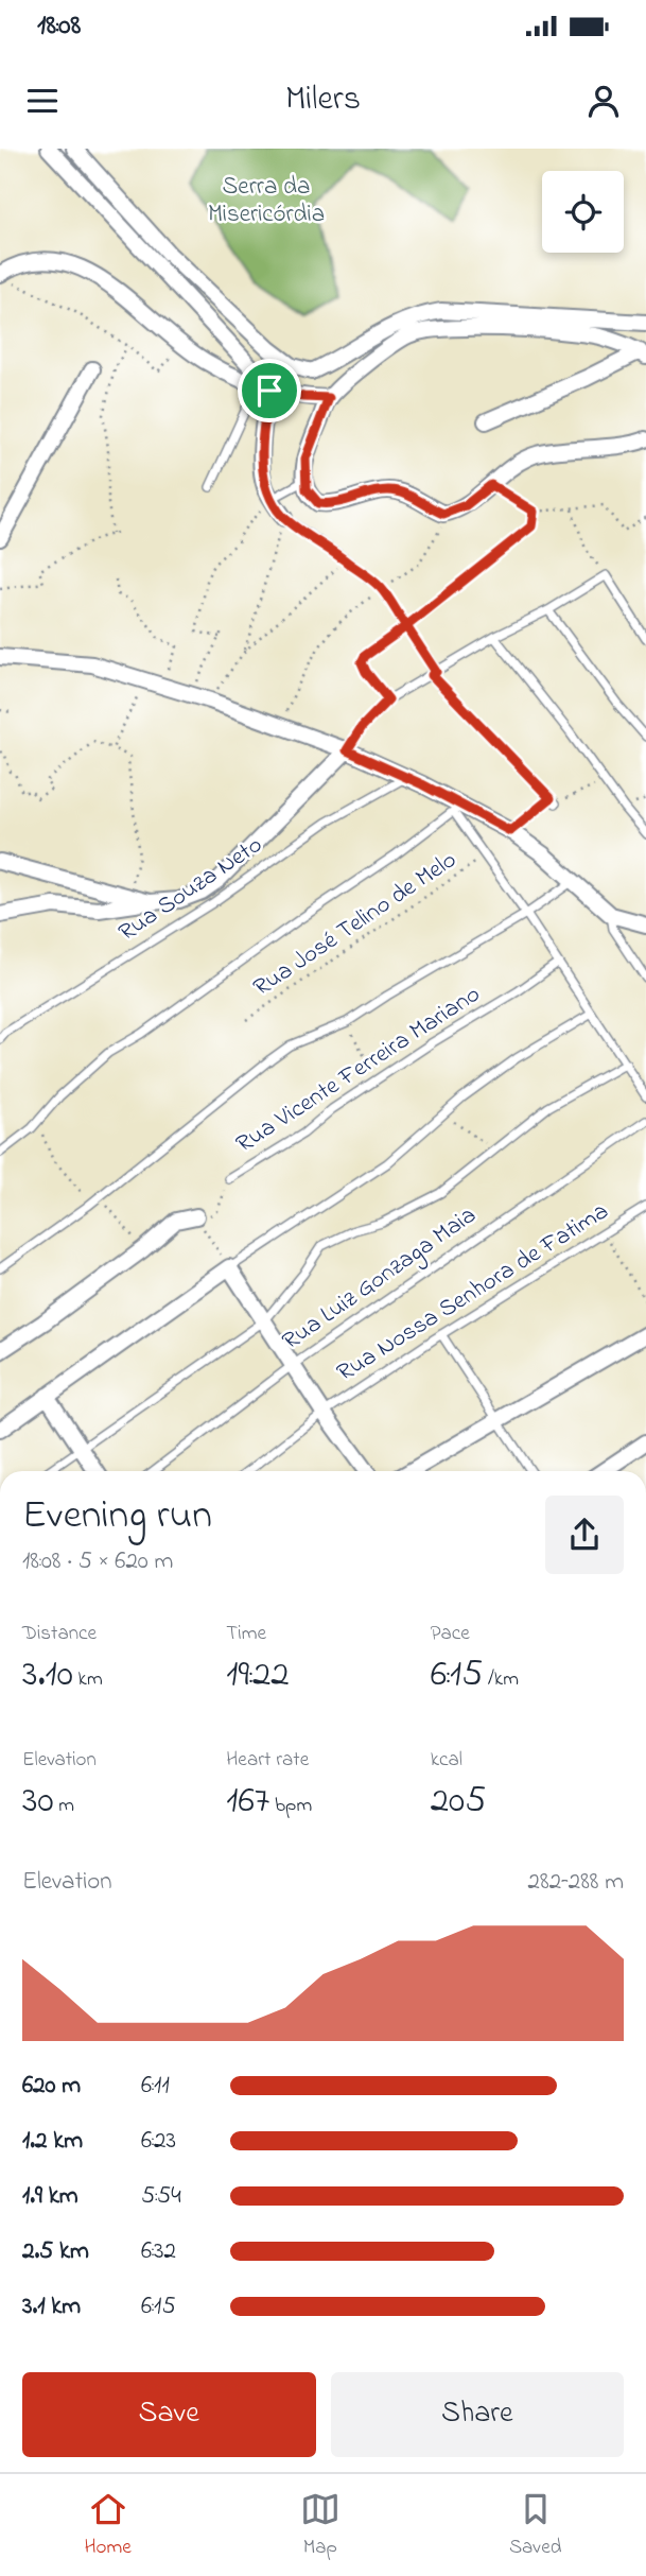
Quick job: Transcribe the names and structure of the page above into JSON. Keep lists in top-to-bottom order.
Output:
{
  "streets": {
    "lane": [
      "Rua Souza Neto",
      "Rua Vicente Ferreira Mariano",
      "Rua Luiz Gonzaga Maia",
      "Rua Nossa Senhora de Fatima"
    ],
    "path": ["Rua José Telino de Melo"]
  },
  "parks": ["Serra da Misericórdia"],
  "page": {
    "status": "18:08",
    "header": "Milers",
    "heading": ["Evening run", "18:08 · 5 × 620 m"],
    "stats": [
      ["Distance", "3.10 km"],
      ["Time", "19:22"],
      ["Pace", "6:15 /km"],
      ["Elevation", "30 m"],
      ["Heart rate", "167 bpm"],
      ["kcal", "205"]
    ],
    "chart": ["Elevation", "282–288 m"],
    "list": [
      {
        "name": "620 m",
        "note": "6:11"
      },
      {
        "name": "1.2 km",
        "note": "6:23"
      },
      {
        "name": "1.9 km",
        "note": "5:54"
      },
      {
        "name": "2.5 km",
        "note": "6:32"
      },
      {
        "name": "3.1 km",
        "note": "6:15"
      }
    ],
    "buttons": ["Save", "Share"],
    "tabs": ["Home", "Map", "Saved"]
  }
}
